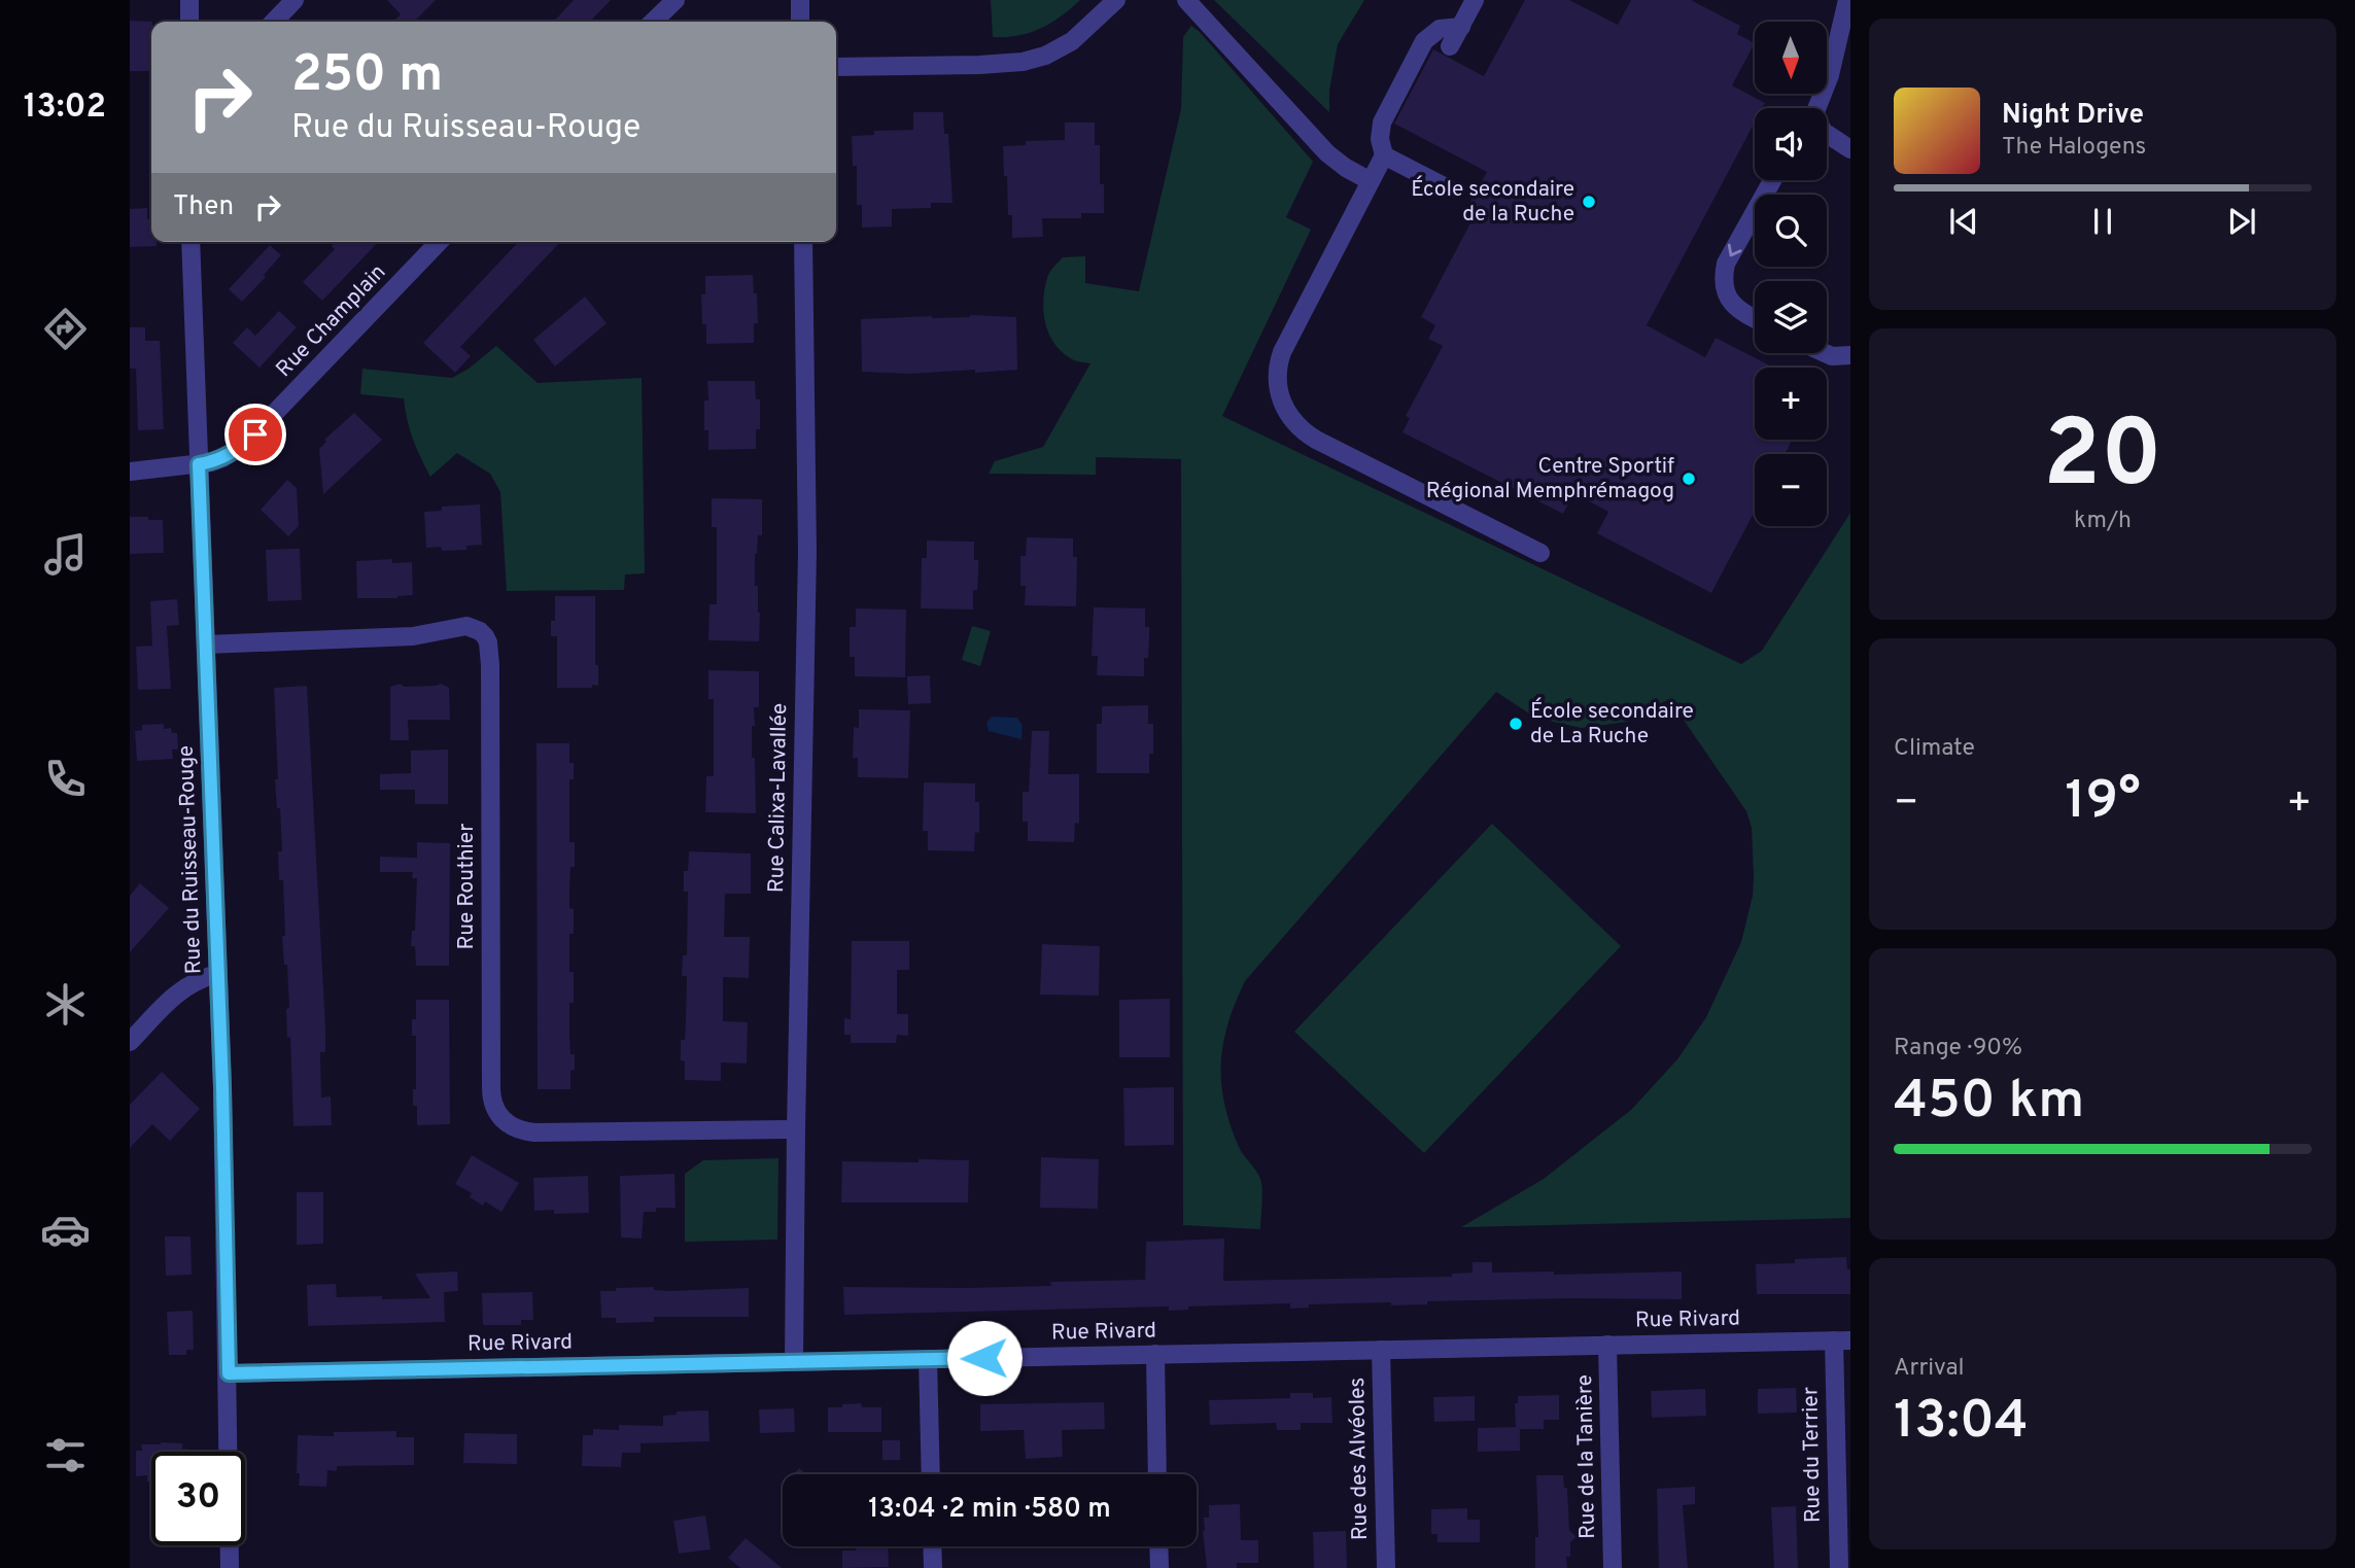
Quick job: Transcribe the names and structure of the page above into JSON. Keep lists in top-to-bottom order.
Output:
{
  "streets": {
    "street": [
      "Rue Champlain",
      "Rue Calixa-Lavallée",
      "Rue du Ruisseau-Rouge",
      "Rue Routhier",
      "Rue Rivard",
      "Rue du Terrier",
      "Rue de la Tanière",
      "Rue des Alvéoles"
    ]
  },
  "crossings": [
    ["Rue Champlain", "Rue du Ruisseau-Rouge"],
    ["Rue Calixa-Lavallée", "Rue Routhier"],
    ["Rue Calixa-Lavallée", "Rue Rivard"],
    ["Rue du Ruisseau-Rouge", "Rue Routhier"],
    ["Rue du Ruisseau-Rouge", "Rue Rivard"],
    ["Rue Rivard", "Rue du Terrier"],
    ["Rue Rivard", "Rue de la Tanière"],
    ["Rue Rivard", "Rue des Alvéoles"]
  ],
  "places": ["École secondaire de la Ruche", "Centre Sportif Régional Memphrémagog", "École secondaire de La Ruche"],
  "north": "bottom",
  "page": {
    "tabs": "13:02",
    "map_buttons": ["+", "−"],
    "turn": ["250 m", "Rue du Ruisseau-Rouge"],
    "song": ["Night Drive", "The Halogens"],
    "then": "Then",
    "tile": [
      ["20", "km/h"],
      "Climate",
      ["Range · 90%", "450 km"],
      ["Arrival", "13:04"]
    ],
    "heat": ["−", "19°", "+"],
    "limit": "30",
    "trip": "13:04 · 2 min · 580 m"
  }
}
